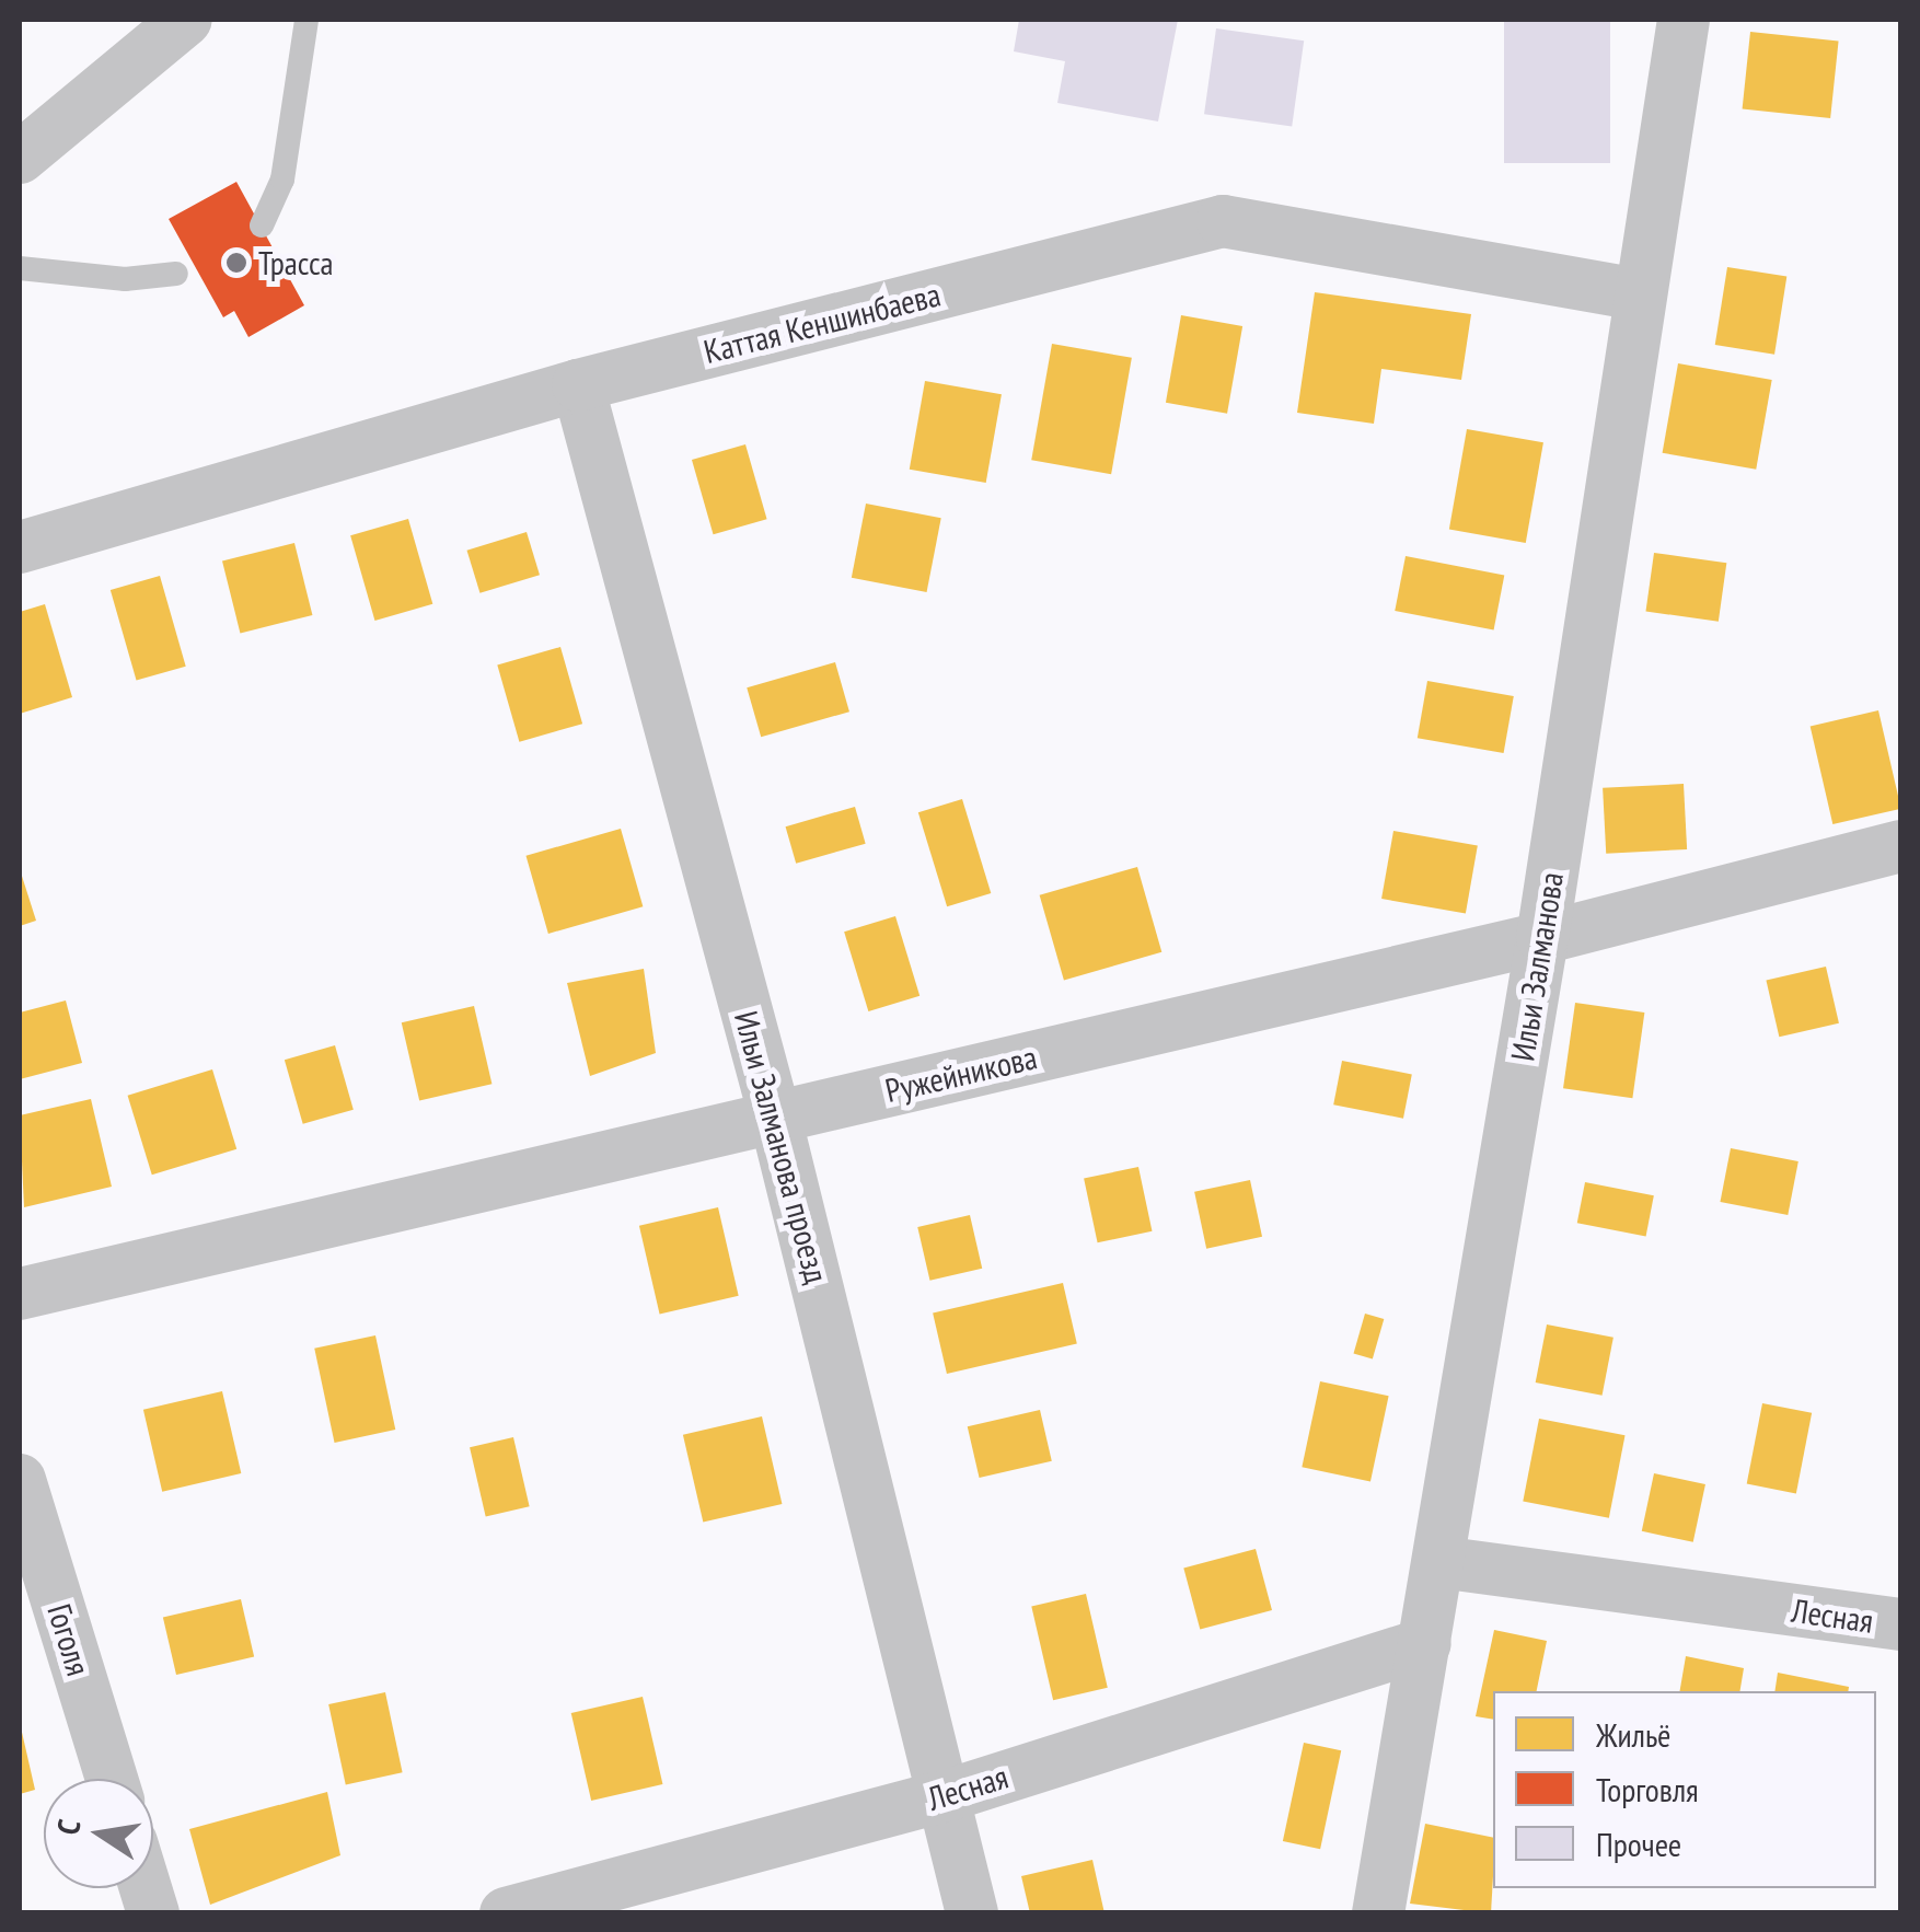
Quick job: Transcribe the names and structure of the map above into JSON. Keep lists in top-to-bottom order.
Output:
{
  "streets": {
    "street": [
      "Каттая Кеншинбаева",
      "Ильи Залманова",
      "Ружейникова",
      "Ильи Залманова проезд",
      "Лесная",
      "Гоголя"
    ]
  },
  "crossings": [
    ["Каттая Кеншинбаева", "Ильи Залманова"],
    ["Каттая Кеншинбаева", "Ильи Залманова проезд"],
    ["Ильи Залманова", "Ружейникова"],
    ["Ильи Залманова", "Лесная"],
    ["Ружейникова", "Ильи Залманова проезд"],
    ["Ильи Залманова проезд", "Лесная"]
  ],
  "places": ["Трасса"],
  "legend": ["Жильё", "Торговля", "Прочее"],
  "north": "left"
}
